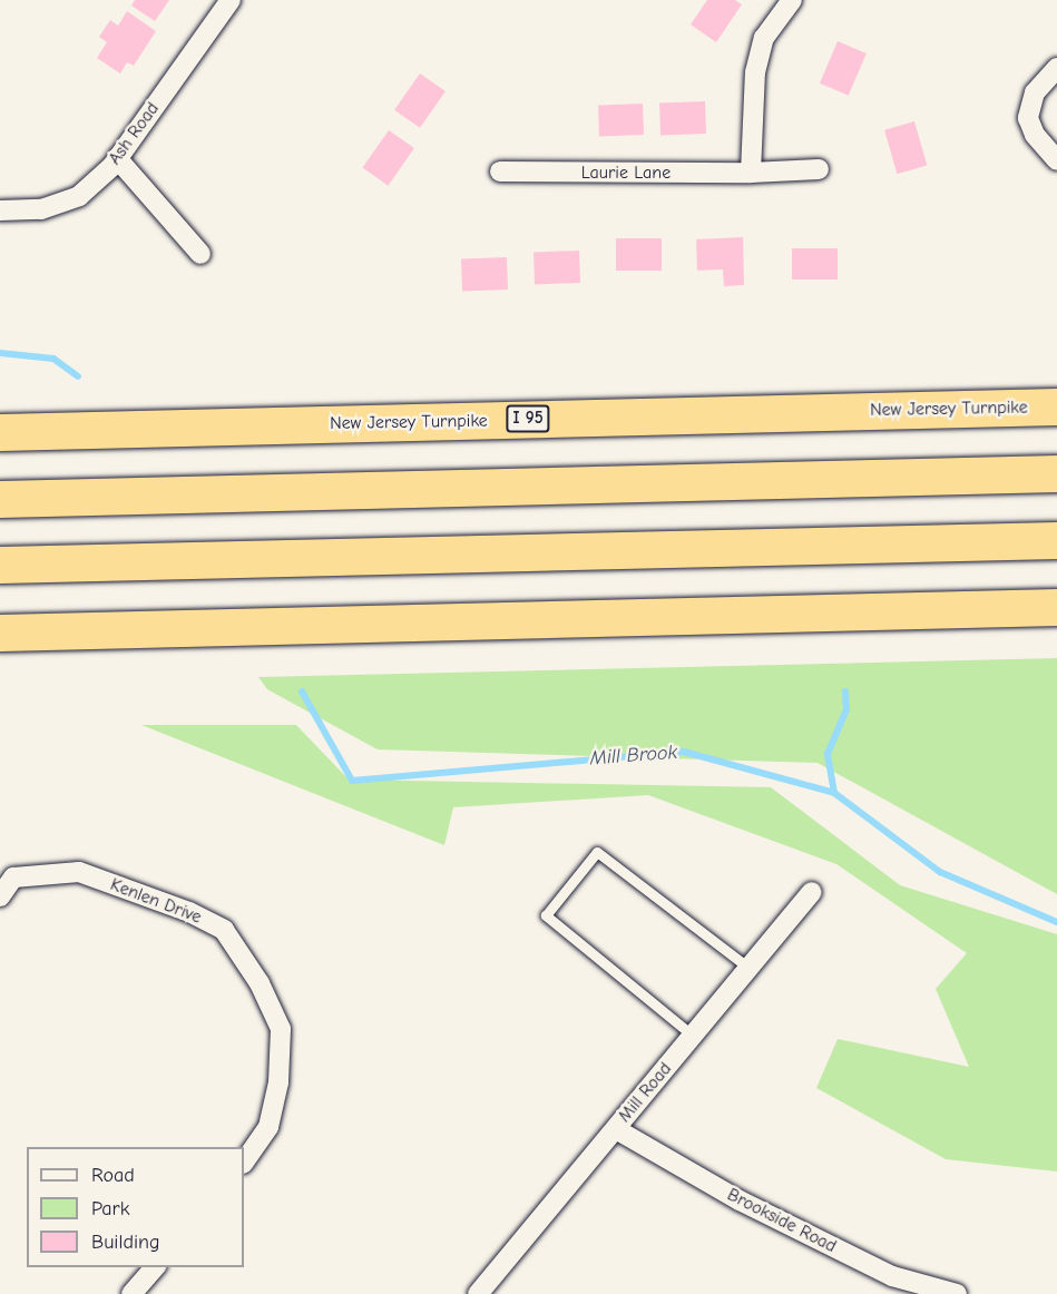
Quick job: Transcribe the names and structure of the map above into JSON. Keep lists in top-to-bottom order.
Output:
{
  "streets": {
    "highway": ["New Jersey Turnpike", "I 95"],
    "street": [
      "Ash Road",
      "Laurie Lane",
      "Kenlen Drive",
      "Mill Road",
      "Brookside Road"
    ]
  },
  "crossings": [
    ["Mill Road", "Brookside Road"]
  ],
  "water": ["Mill Brook"],
  "legend": ["Road", "Park", "Building"]
}
